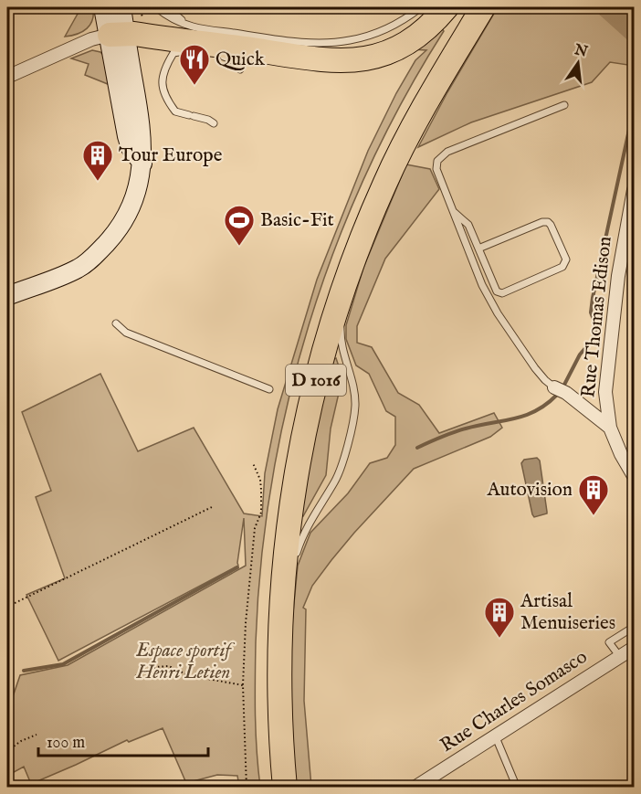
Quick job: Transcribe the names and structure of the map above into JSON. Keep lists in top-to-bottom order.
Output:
{
  "streets": {
    "highway": ["D 1016"],
    "street": ["Rue Thomas Edison", "Rue Charles Somasco"]
  },
  "parks": ["Espace sportif Henri Letien"],
  "places": {
    "restaurant": ["Quick"],
    "building": ["Tour Europe", "Autovision", "Artisal Menuiseries"],
    "sports": ["Basic-Fit"]
  },
  "scale_bar": "100 m",
  "north": "top"
}
